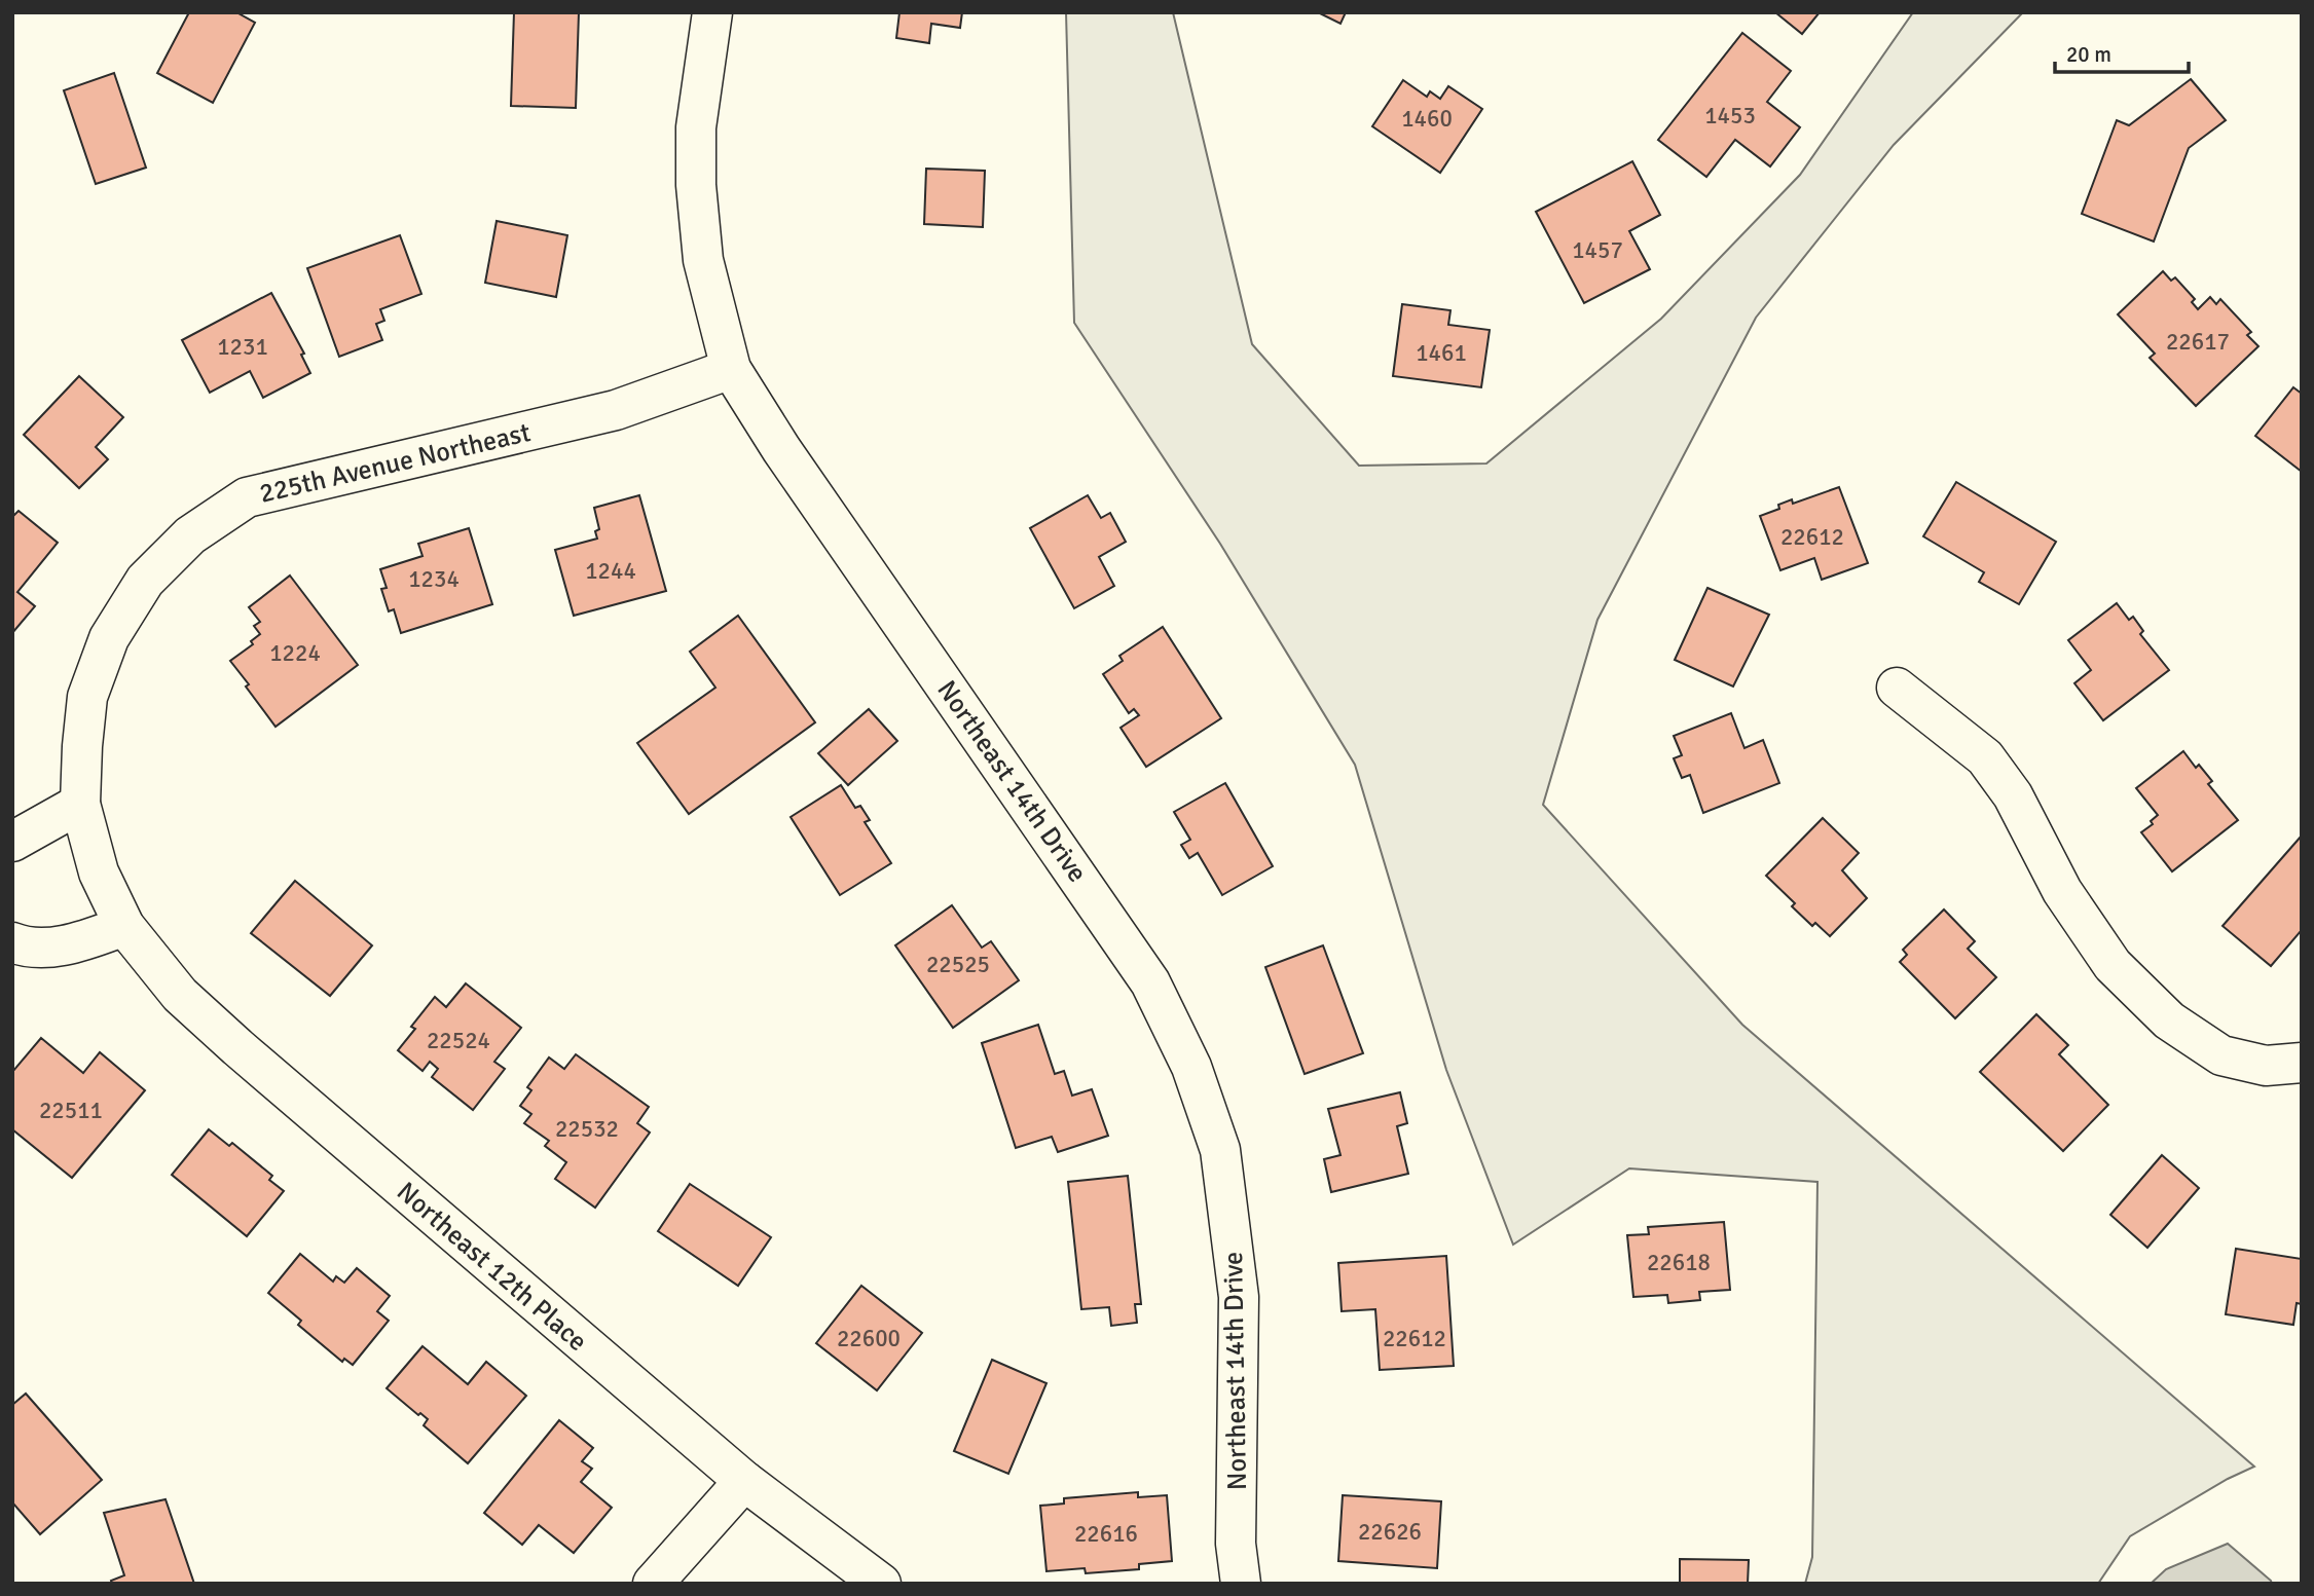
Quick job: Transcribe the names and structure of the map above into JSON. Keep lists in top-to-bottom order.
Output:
{
  "streets": {
    "street": ["225th Avenue Northeast", "Northeast 14th Drive", "Northeast 12th Place"]
  },
  "crossings": [
    ["225th Avenue Northeast", "Northeast 14th Drive"],
    ["225th Avenue Northeast", "Northeast 12th Place"]
  ],
  "house_numbers": [
    "1453",
    "1460",
    "1457",
    "22617",
    "1231",
    "1461",
    "22612",
    "1244",
    "1234",
    "1224",
    "22525",
    "22524",
    "22511",
    "22532",
    "22618",
    "22600",
    "22612",
    "22626",
    "22616"
  ],
  "scale_bar": "20 m"
}
